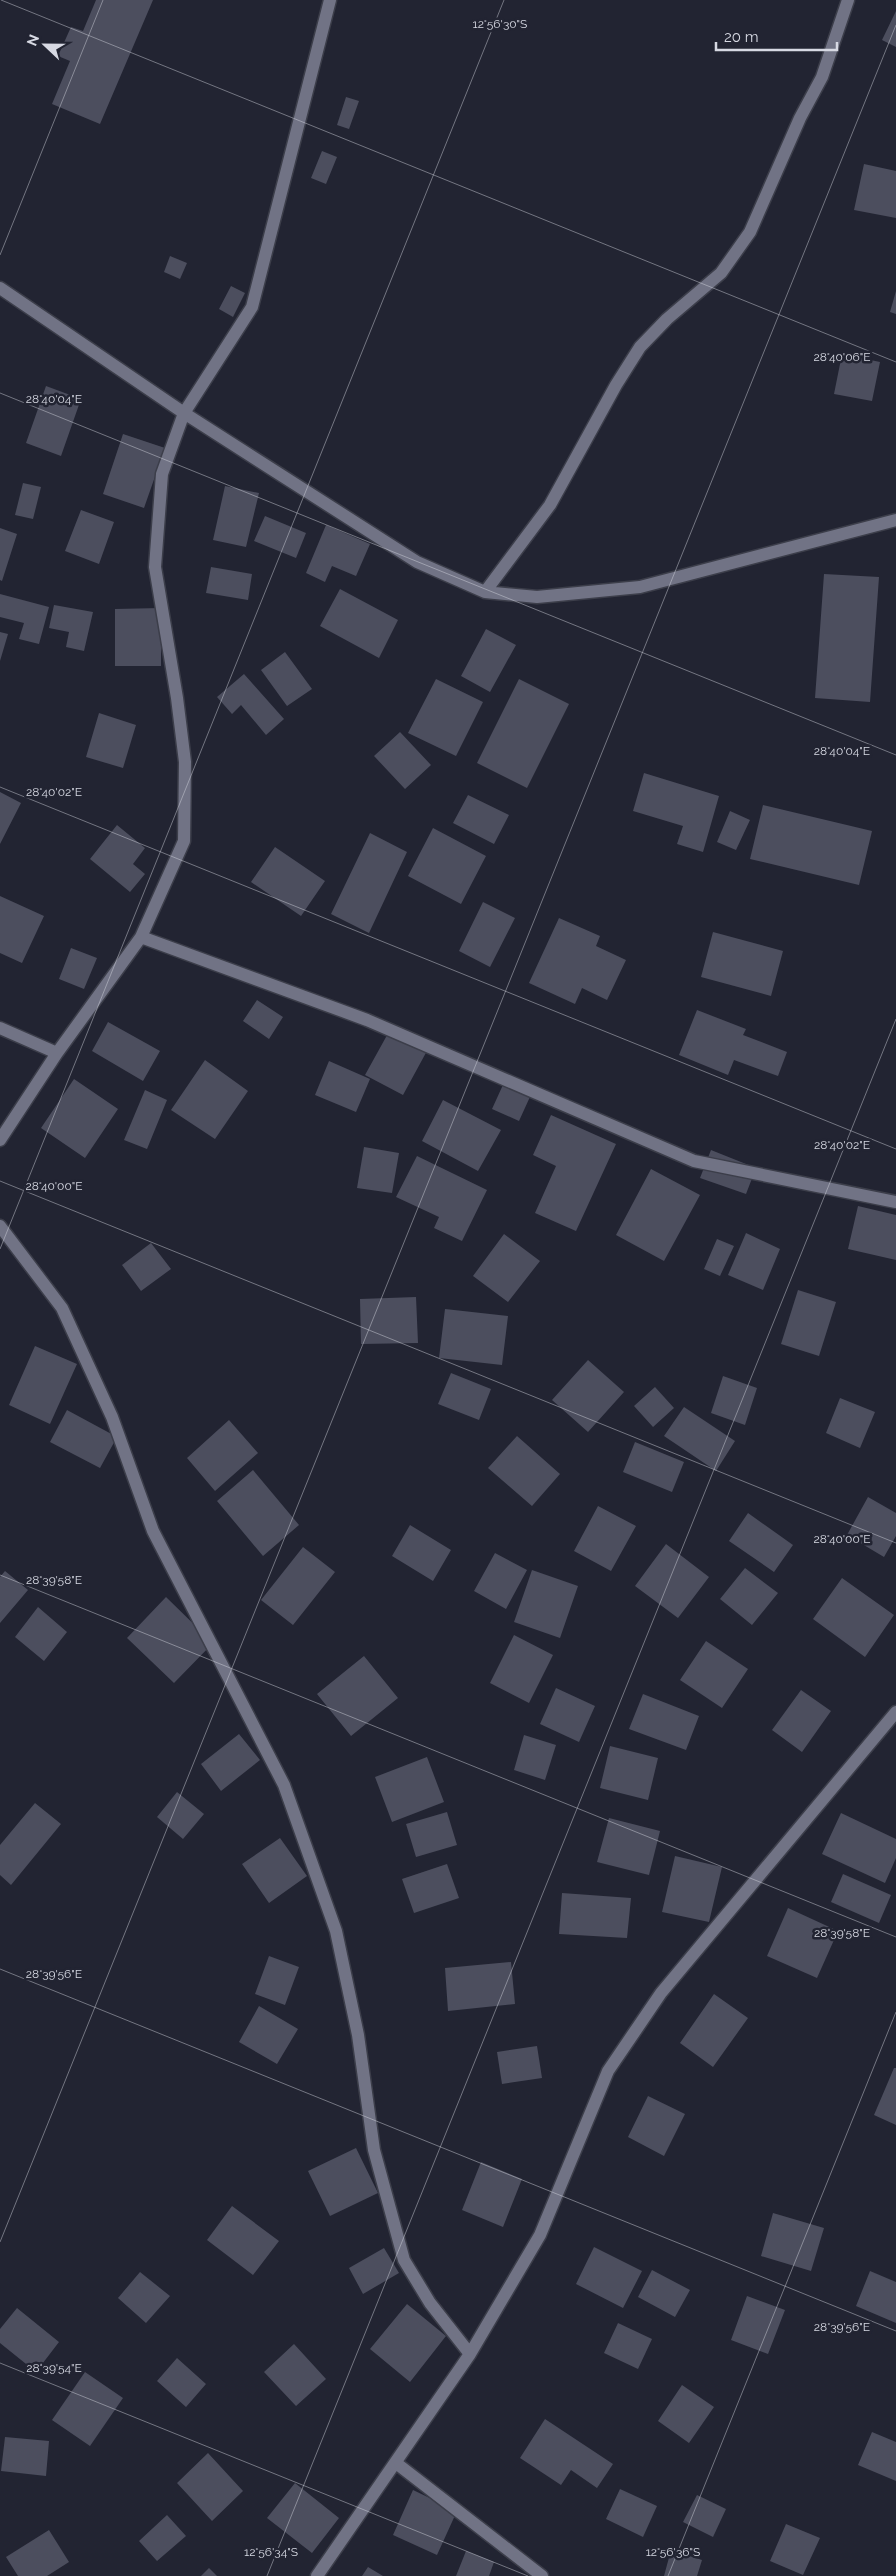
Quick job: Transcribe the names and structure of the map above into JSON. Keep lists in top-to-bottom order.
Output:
{
  "scale_bar": "20 m",
  "north": "left",
  "coordinates": [
    "12°56'30\"S",
    "28°40'06\"E",
    "28°40'04\"E",
    "28°40'02\"E",
    "28°40'00\"E",
    "28°39'58\"E",
    "28°39'56\"E",
    "28°39'54\"E",
    "12°56'34\"S",
    "12°56'36\"S"
  ]
}
